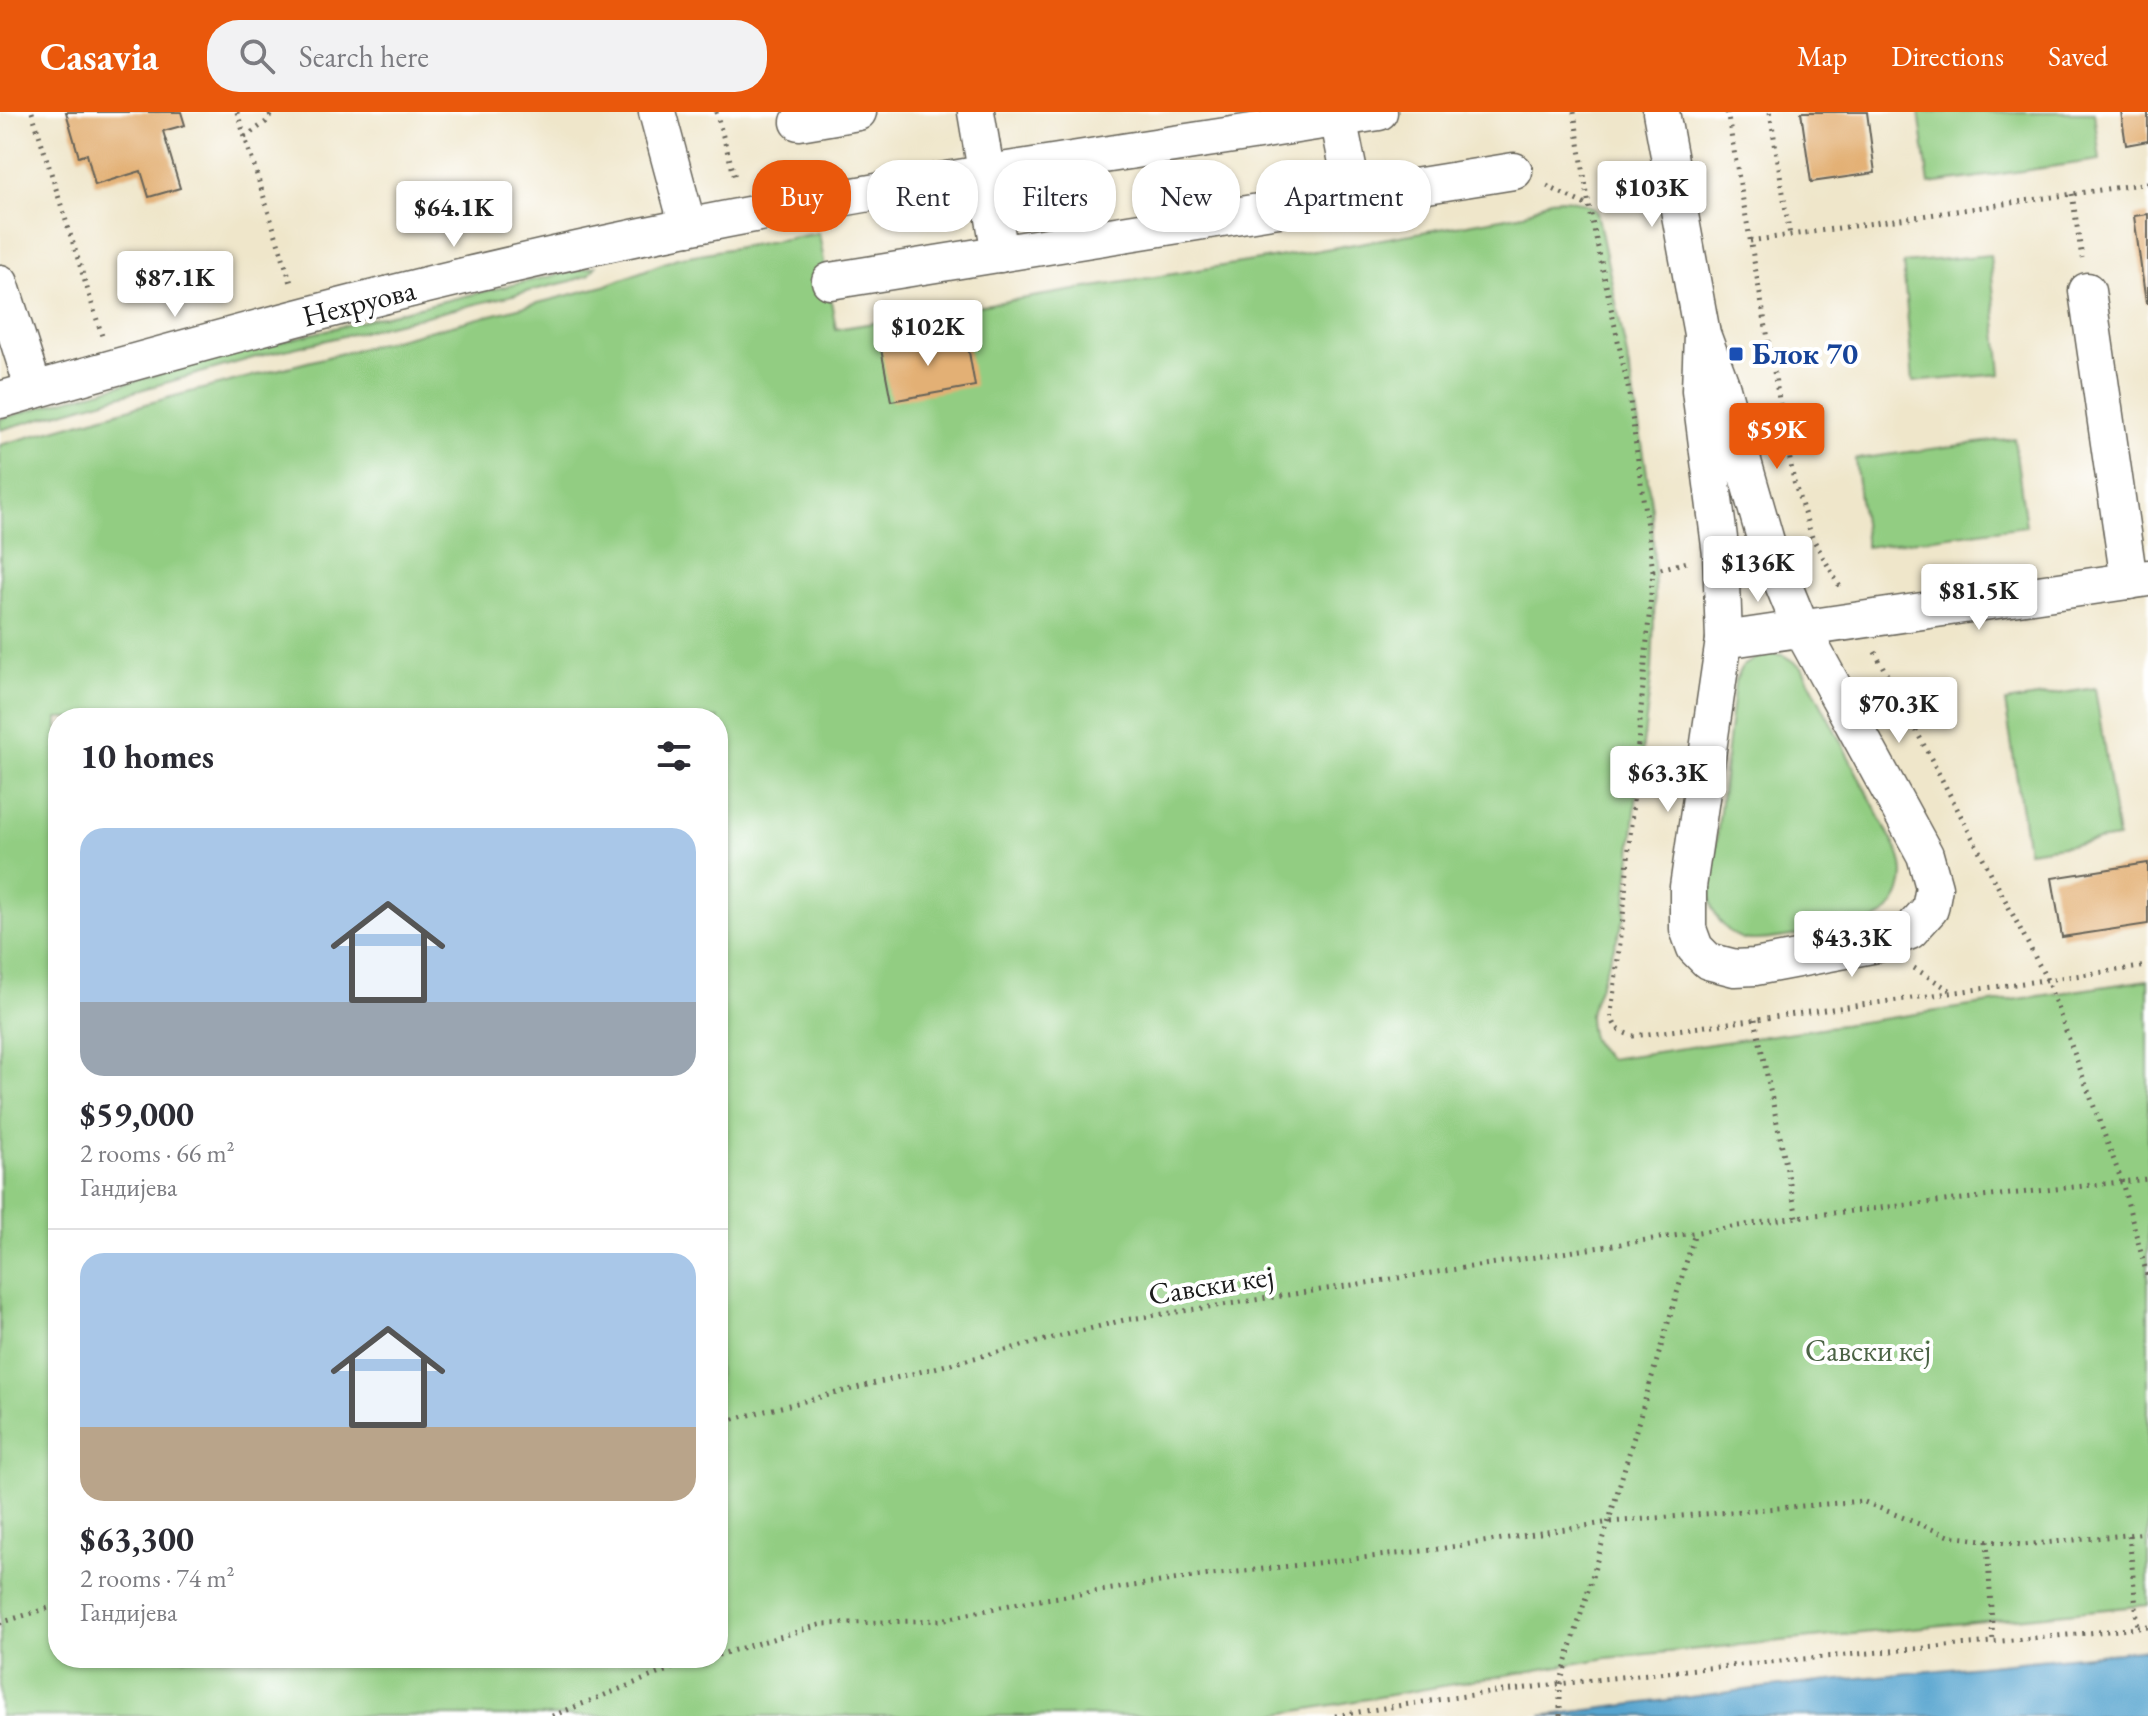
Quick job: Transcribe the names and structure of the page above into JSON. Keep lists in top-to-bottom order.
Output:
{
  "streets": {
    "street": ["Нехруова"],
    "path": ["Савски кеј"]
  },
  "parks": ["Савски кеј"],
  "places": {
    "transit": ["Блок 70"]
  },
  "page": {
    "header": "Casavia",
    "search": "Search here",
    "nav": ["Map", "Directions", "Saved"],
    "chip": [
      "Buy",
      "Rent",
      "Filters",
      "New",
      "Apartment"
    ],
    "price": [
      "$103K",
      "$64.1K",
      "$87.1K",
      "$102K",
      "$59K",
      "$136K",
      "$81.5K",
      "$70.3K",
      "$63.3K",
      "$43.3K"
    ],
    "heading": "10 homes",
    "list": [
      {
        "name": "$59,000",
        "note": "2 rooms · 66 m² · Гандијева"
      },
      {
        "name": "$63,300",
        "note": "2 rooms · 74 m² · Гандијева"
      }
    ]
  }
}
